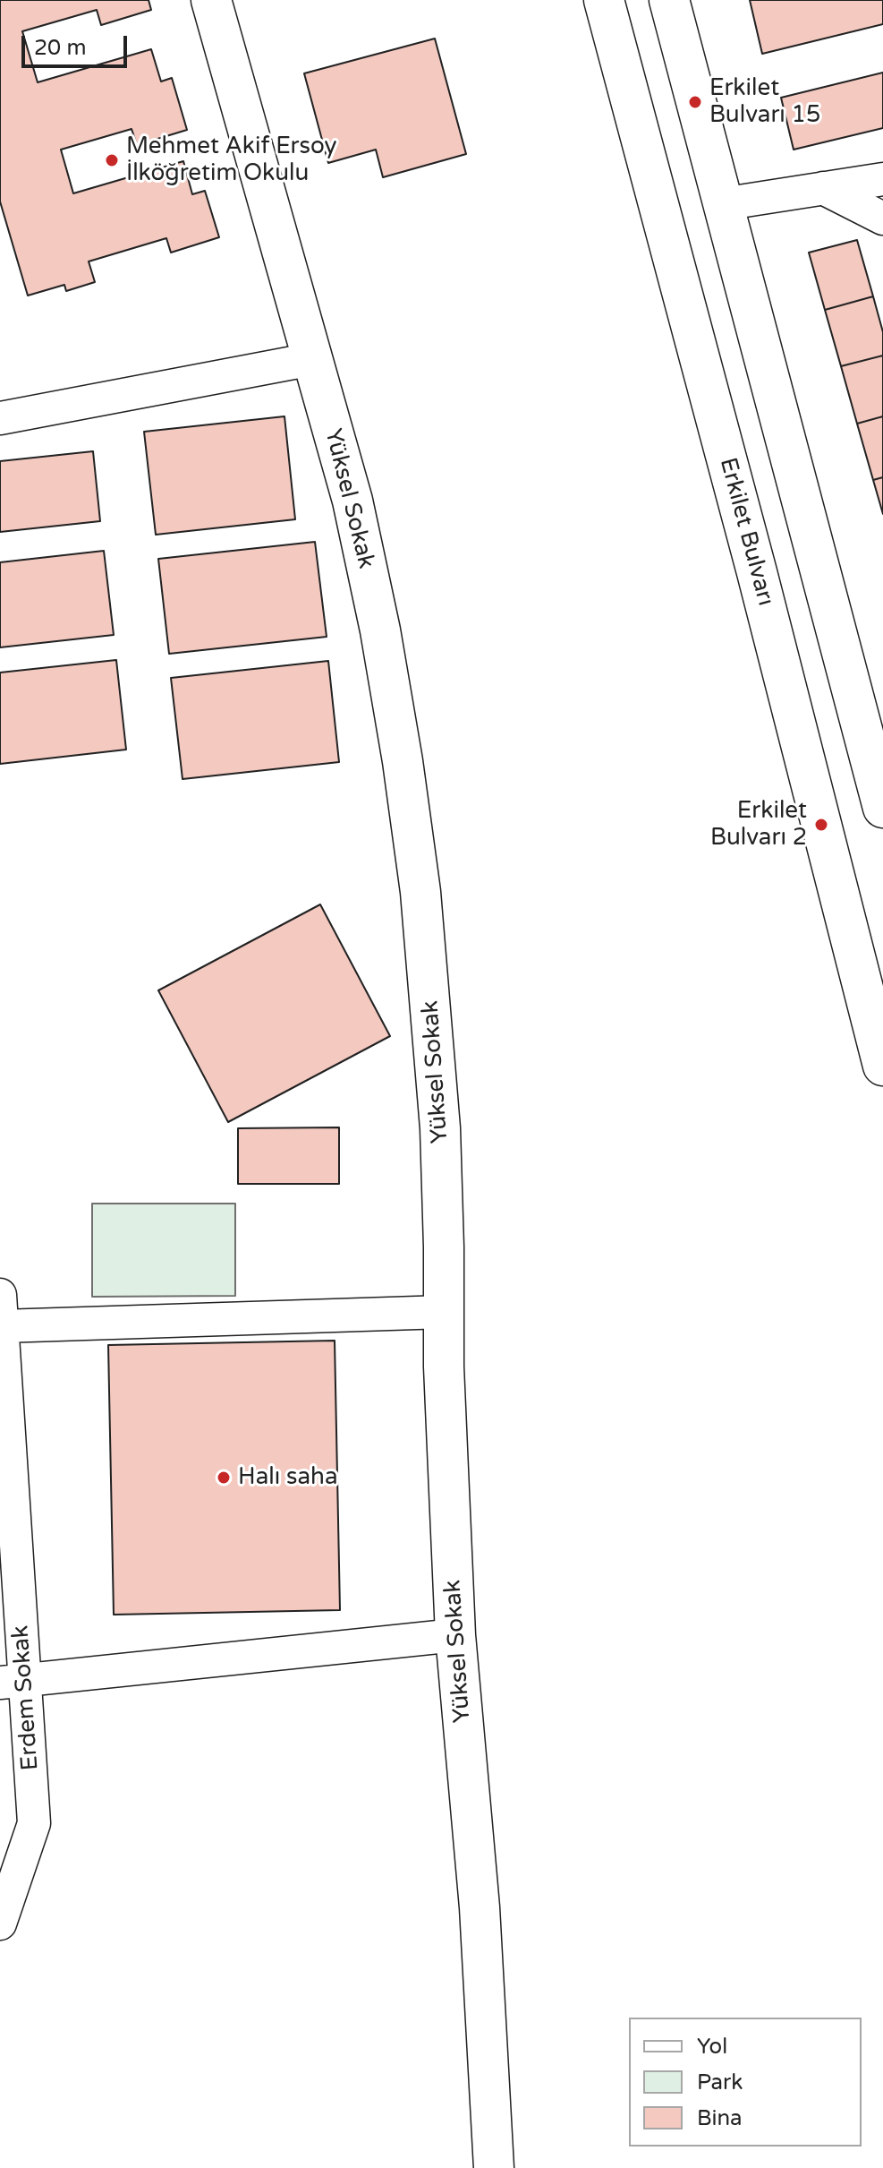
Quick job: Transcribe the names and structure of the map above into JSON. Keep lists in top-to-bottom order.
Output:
{
  "streets": {
    "street": ["Yüksel Sokak", "Erkilet Bulvarı", "Erdem Sokak"]
  },
  "places": [
    "Erkilet Bulvarı 15",
    "Mehmet Akif Ersoy İlköğretim Okulu",
    "Erkilet Bulvarı 2",
    "Halı saha"
  ],
  "legend": ["Yol", "Park", "Bina"],
  "scale_bar": "20 m"
}
